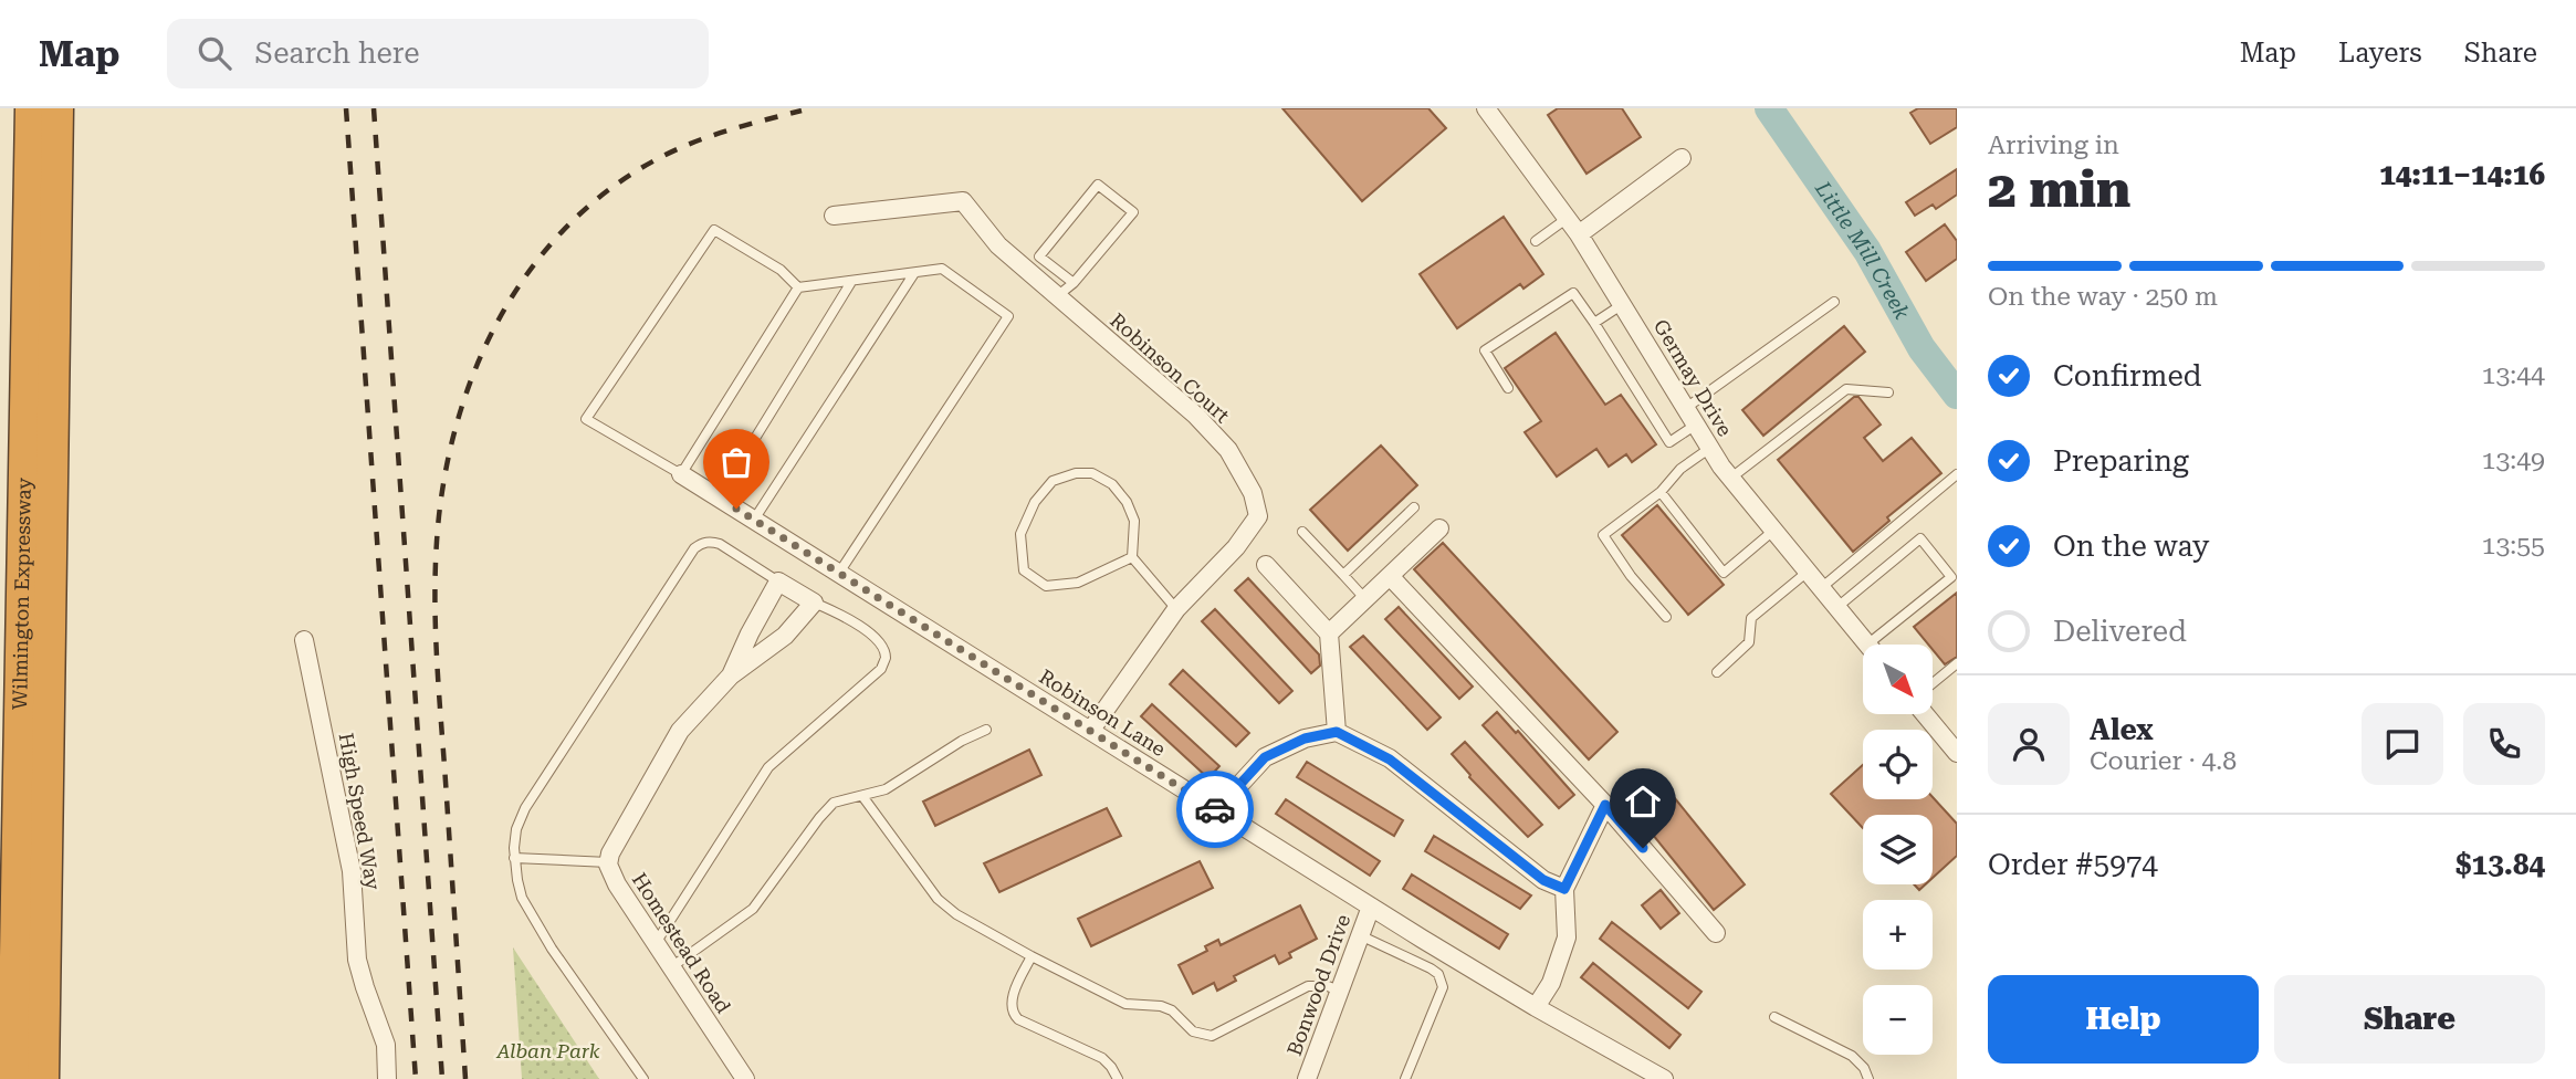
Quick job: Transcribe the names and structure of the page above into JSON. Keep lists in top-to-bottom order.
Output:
{
  "streets": {
    "highway": ["Wilmington Expressway"],
    "street": [
      "Robinson Court",
      "Germay Drive",
      "Robinson Lane",
      "High Speed Way",
      "Homestead Road",
      "Bonwood Drive"
    ]
  },
  "crossings": [
    ["Robinson Court", "Robinson Lane"],
    ["Robinson Lane", "Bonwood Drive"]
  ],
  "water": ["Little Mill Creek"],
  "parks": ["Alban Park"],
  "north": "bottom right",
  "page": {
    "header": "Map",
    "search": "Search here",
    "nav": ["Map", "Layers", "Share"],
    "heading": ["2 min", "Arriving in", "14:11–14:16"],
    "panel": [
      "Alex",
      "Courier · 4.8",
      "Order #5974",
      "$13.84"
    ],
    "bar": "On the way · 250 m",
    "list": [
      ["Confirmed", "13:44"],
      ["Preparing", "13:49"],
      ["On the way", "13:55"],
      "Delivered"
    ],
    "map_buttons": ["+", "−"],
    "buttons": ["Help", "Share"]
  }
}
